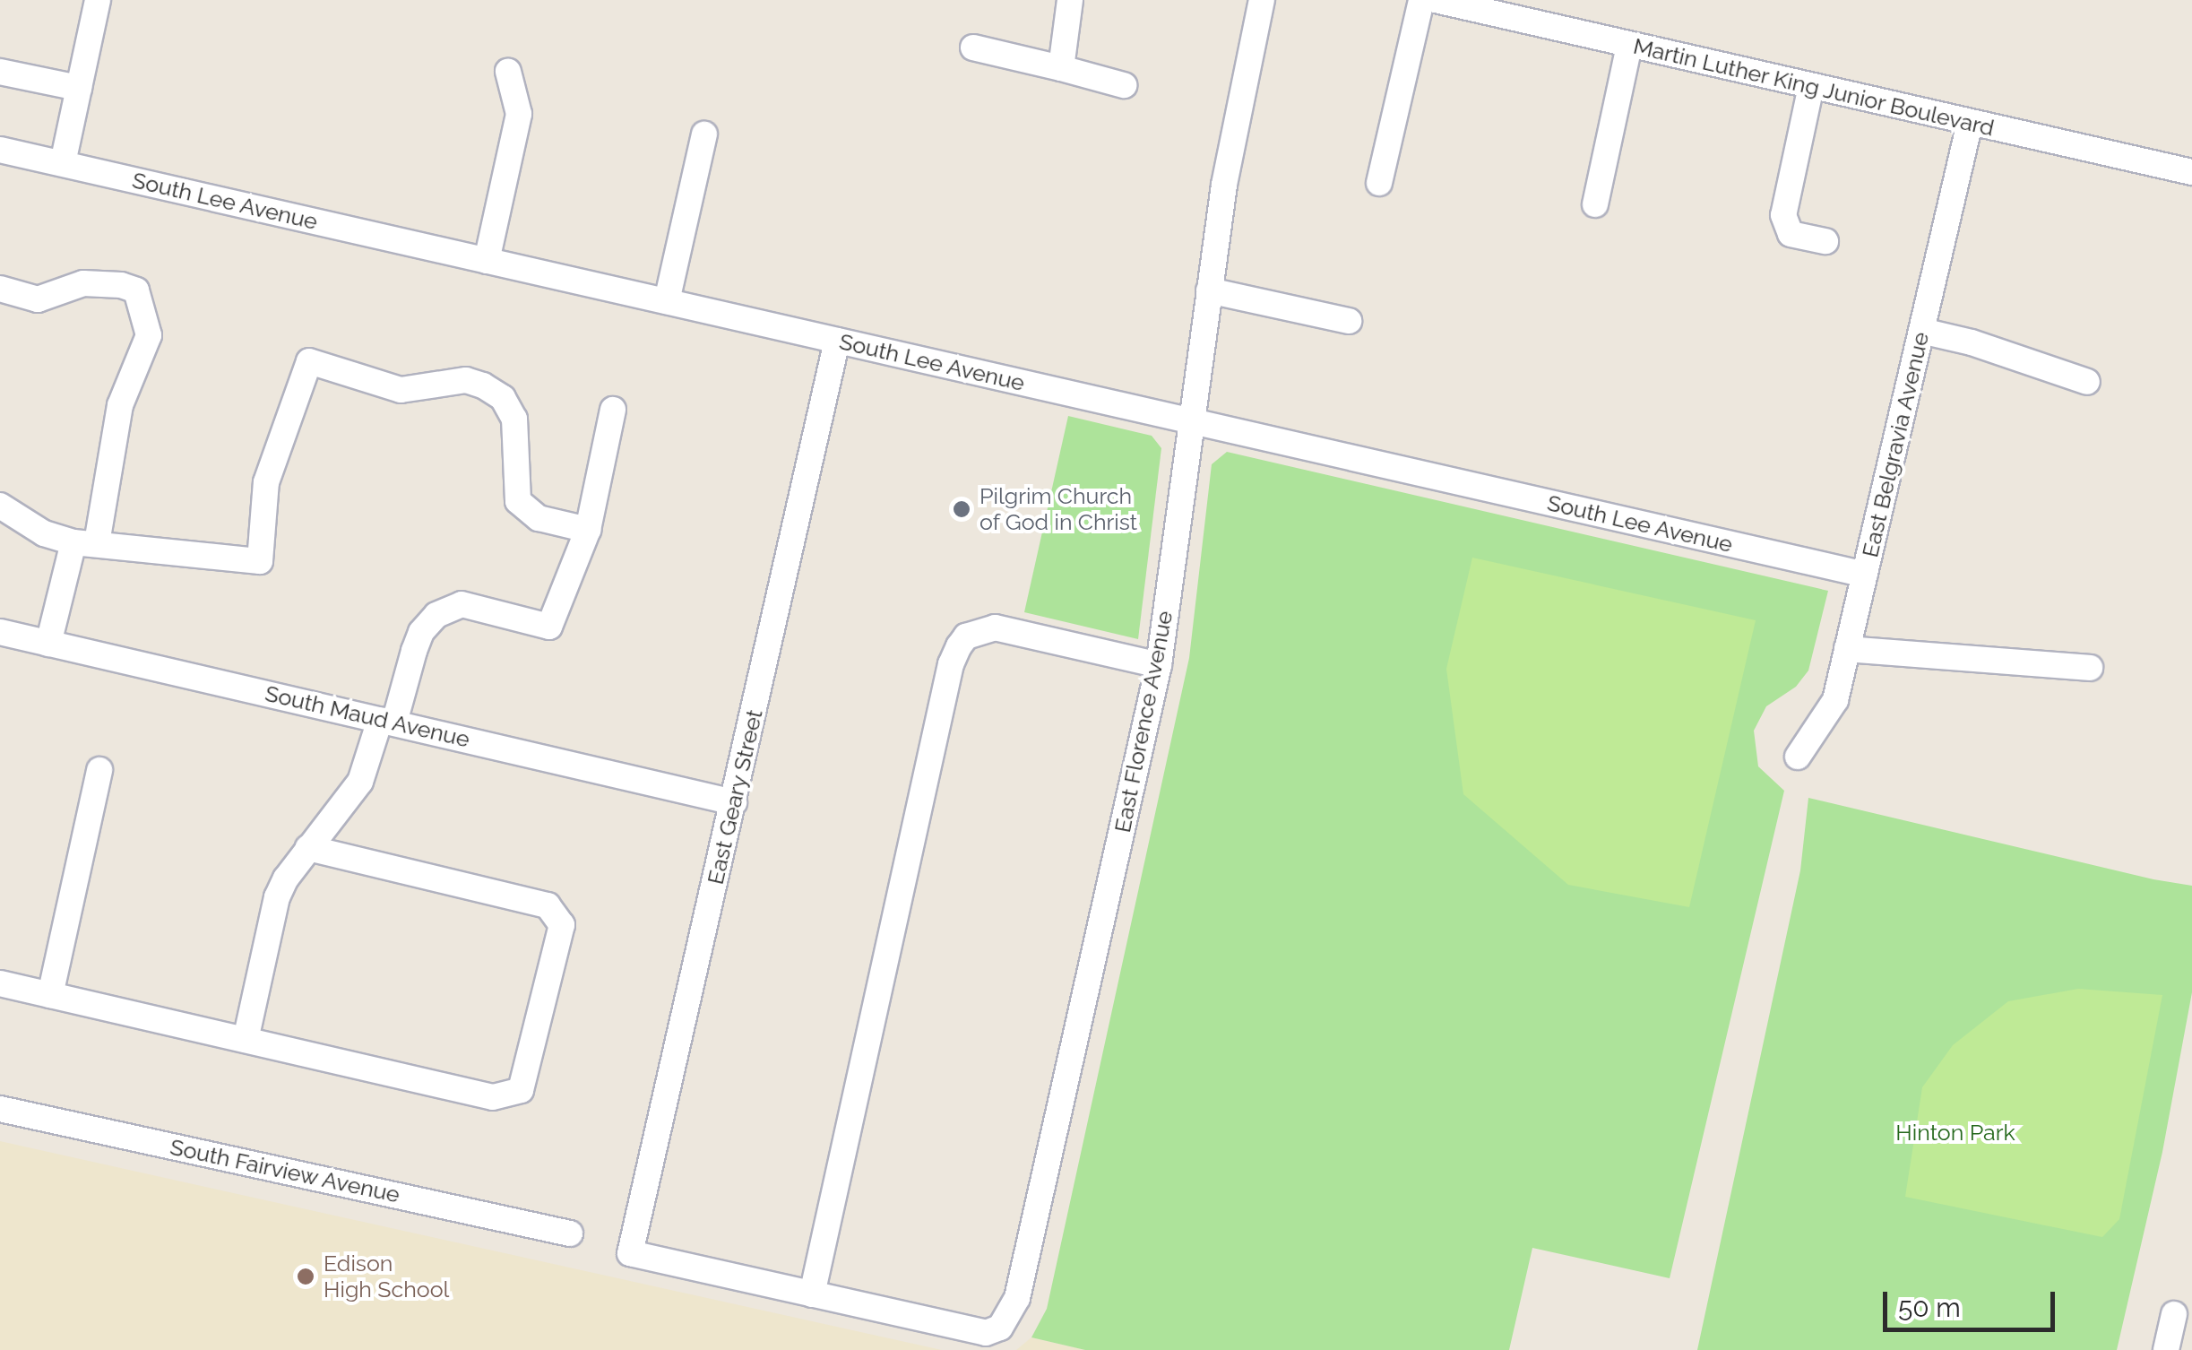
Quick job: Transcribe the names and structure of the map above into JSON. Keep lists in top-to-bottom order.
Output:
{
  "streets": {
    "street": [
      "Martin Luther King Junior Boulevard",
      "South Lee Avenue",
      "East Belgravia Avenue",
      "South Maud Avenue",
      "East Florence Avenue",
      "East Geary Street",
      "South Fairview Avenue"
    ]
  },
  "crossings": [
    ["Martin Luther King Junior Boulevard", "East Belgravia Avenue"],
    ["South Lee Avenue", "East Belgravia Avenue"],
    ["South Lee Avenue", "East Florence Avenue"],
    ["South Lee Avenue", "East Geary Street"],
    ["South Maud Avenue", "East Geary Street"],
    ["East Florence Avenue", "East Geary Street"]
  ],
  "parks": ["Hinton Park"],
  "places": ["Pilgrim Church of God in Christ", "Edison High School"],
  "scale_bar": "50 m"
}
